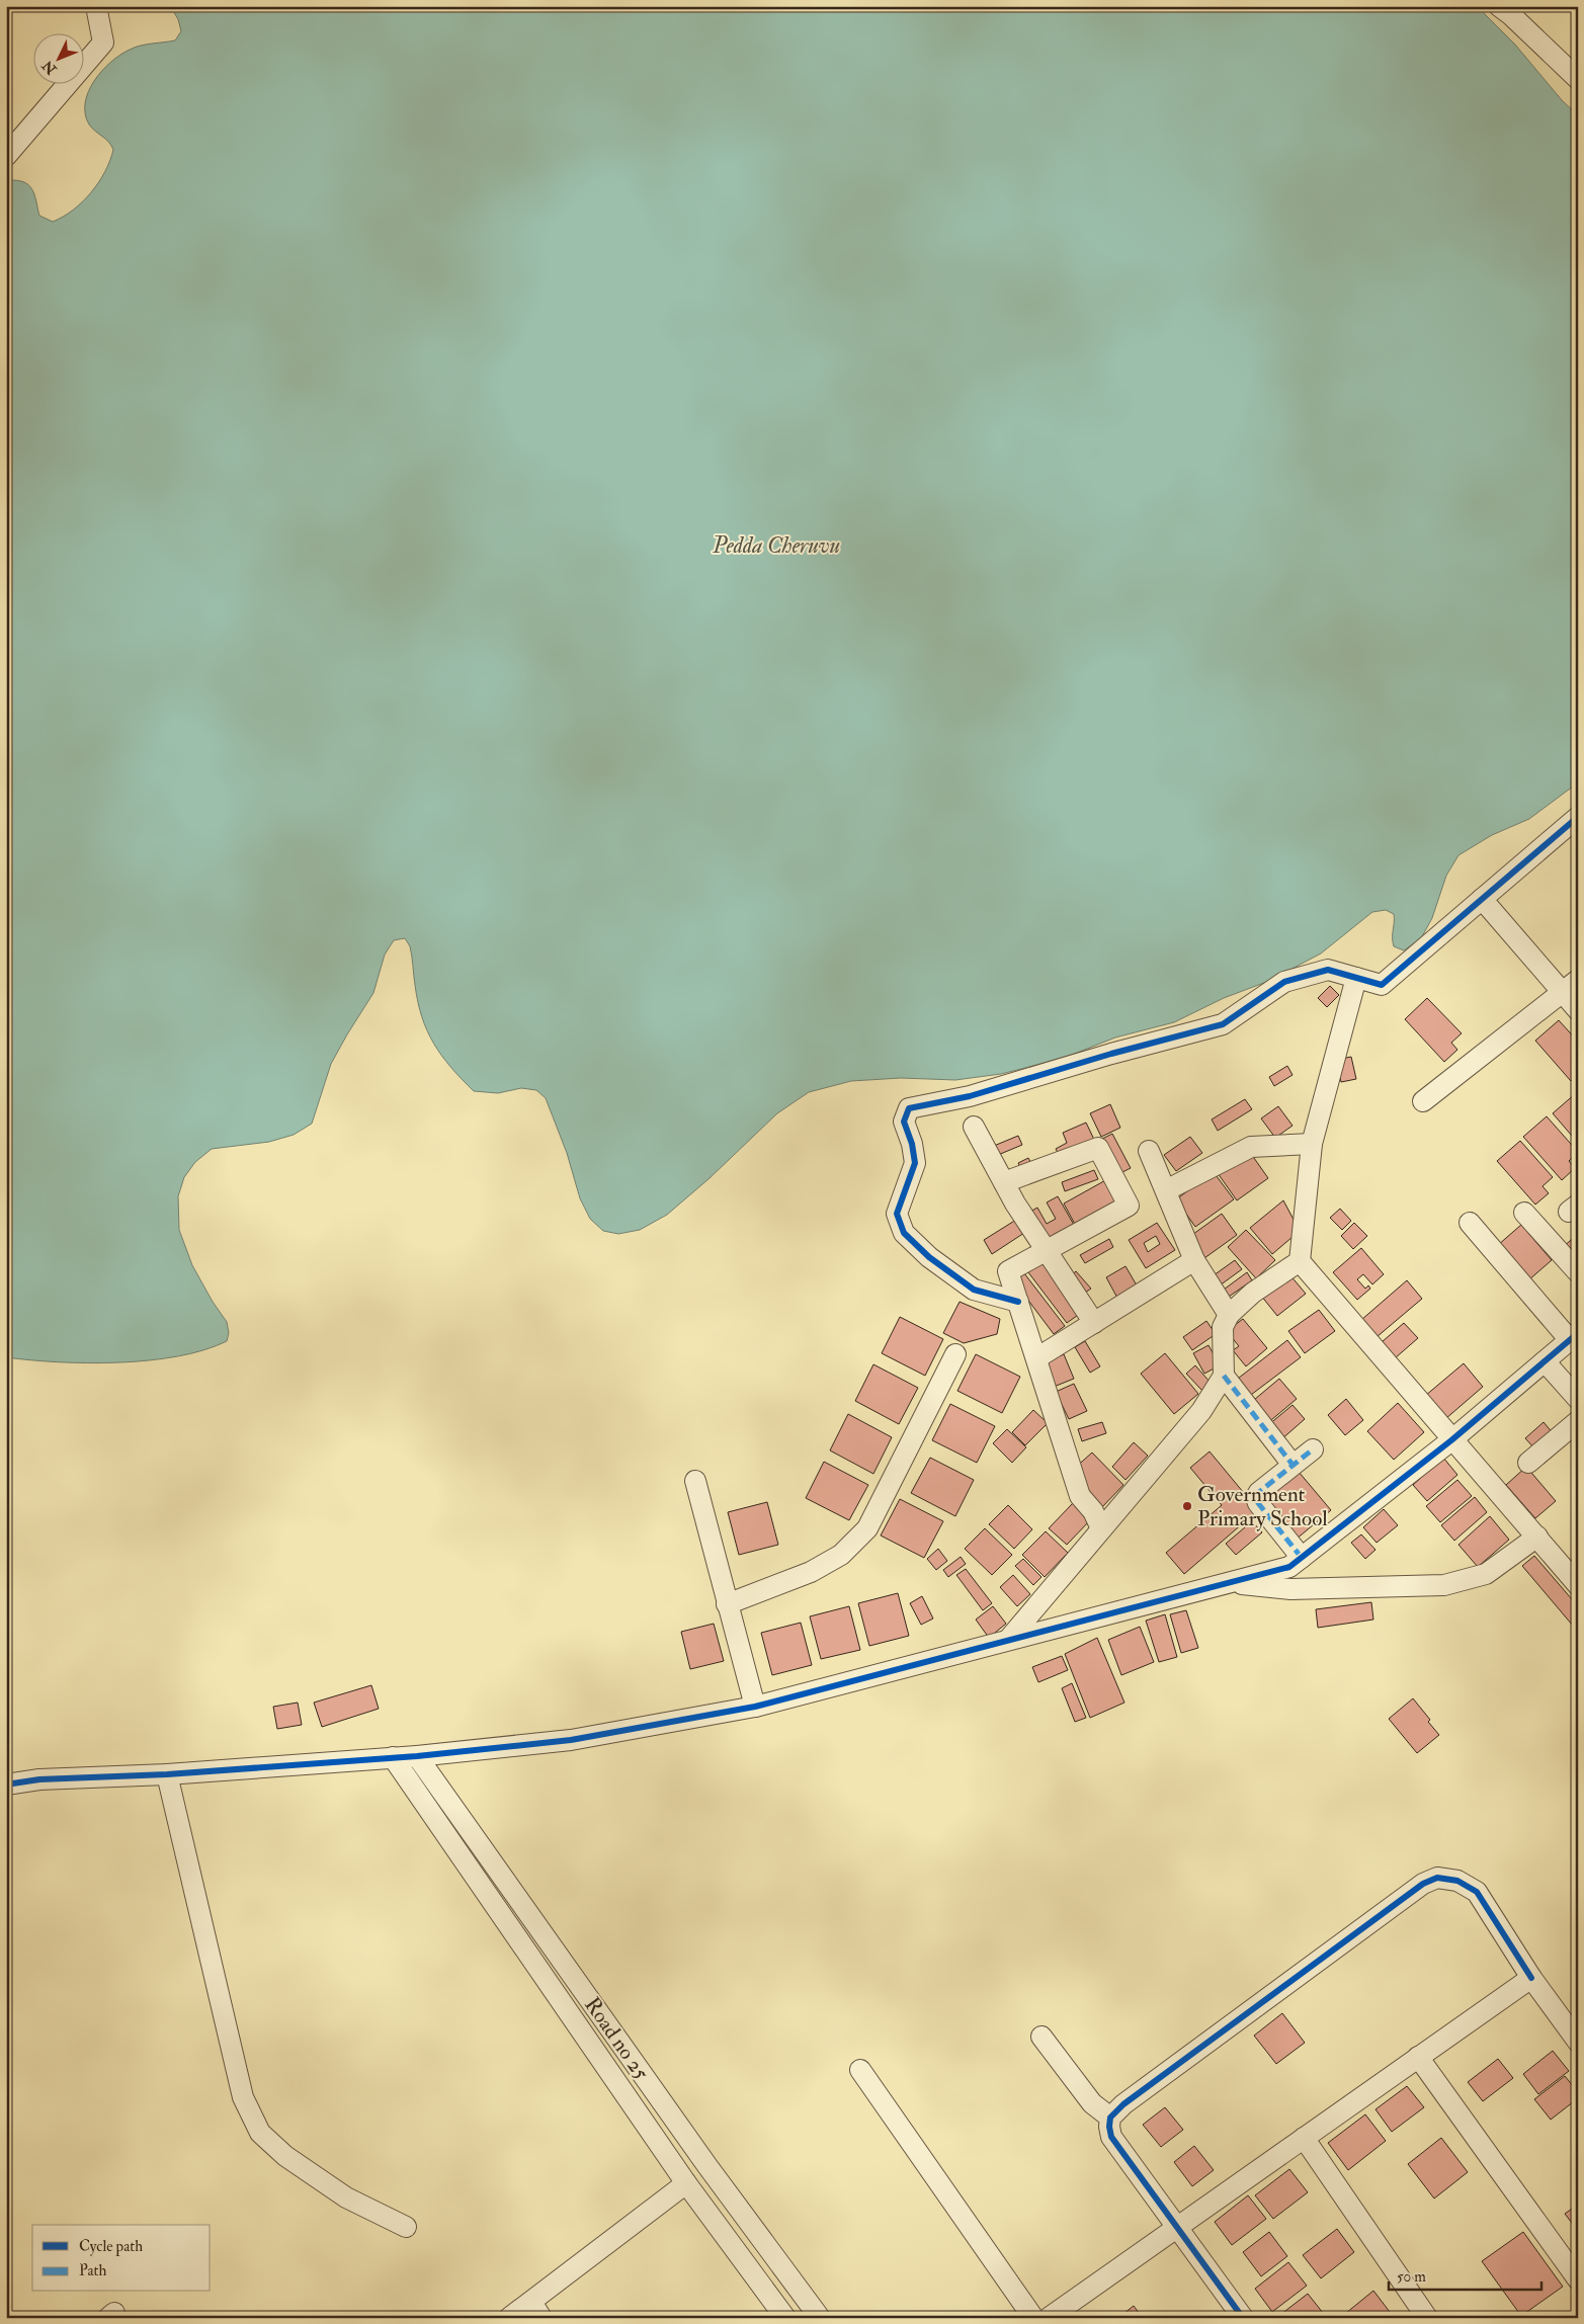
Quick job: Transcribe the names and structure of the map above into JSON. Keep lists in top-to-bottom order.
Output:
{
  "streets": {
    "street": ["Road no 25"]
  },
  "water": ["Pedda Cheruvu"],
  "places": ["Government Primary School"],
  "legend": ["Cycle path", "Path"],
  "scale_bar": "50 m",
  "north": "bottom left"
}
